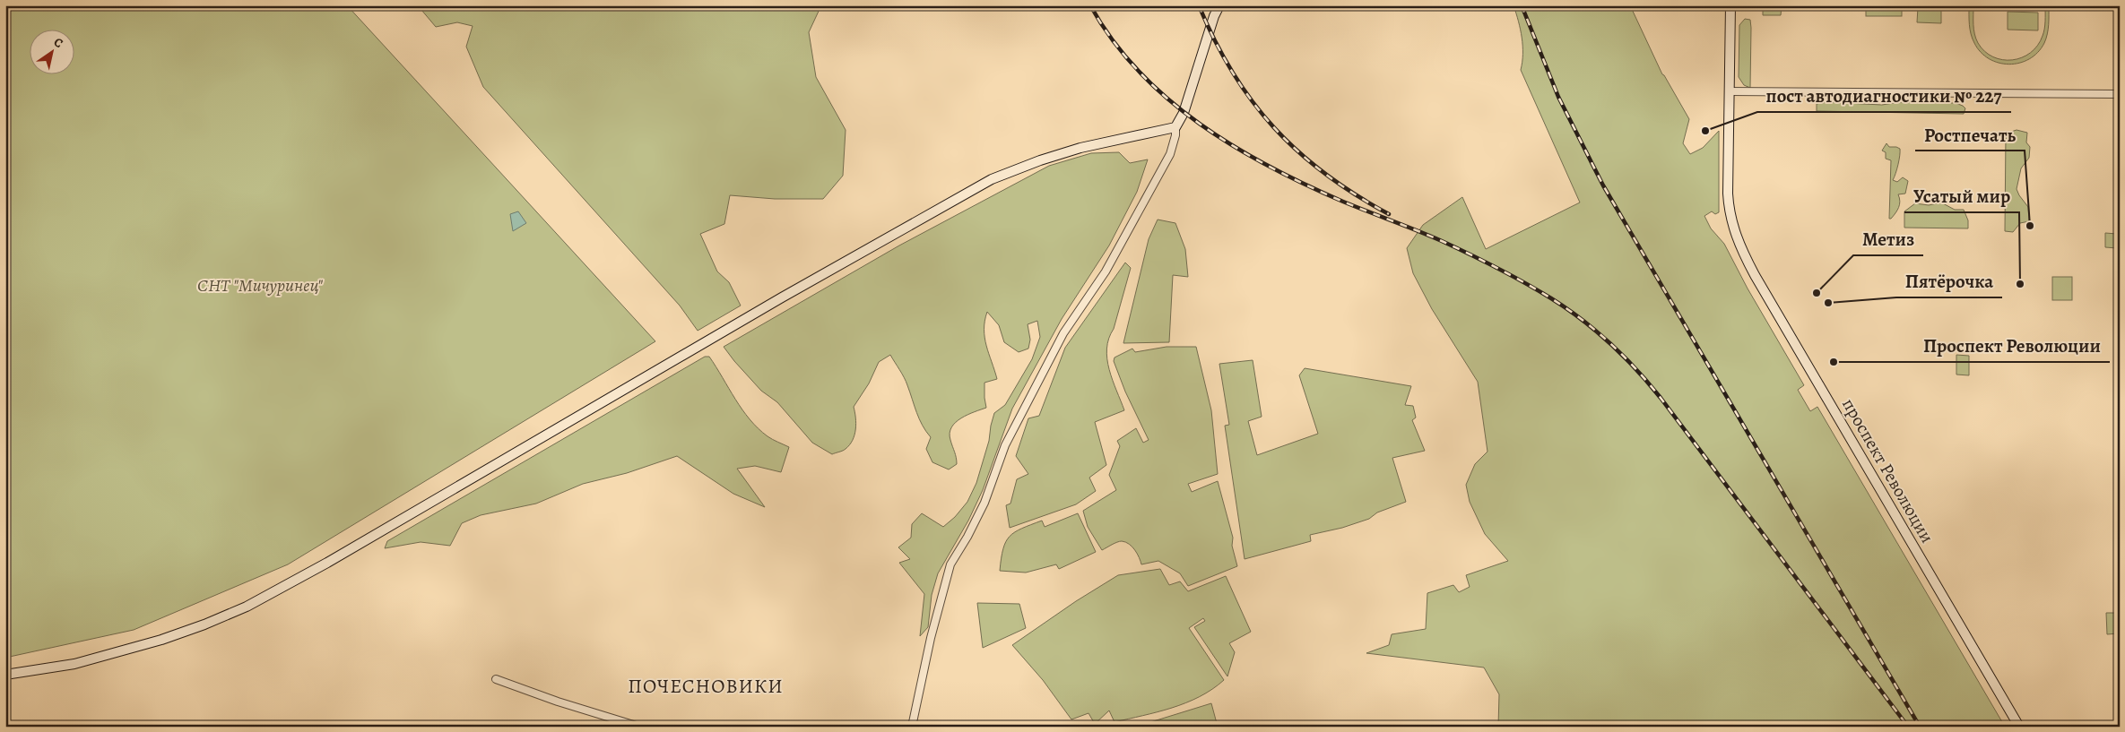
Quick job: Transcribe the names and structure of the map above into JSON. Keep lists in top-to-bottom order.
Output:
{
  "streets": {
    "street": ["проспект Революции"]
  },
  "districts": ["ПОЧЕСНОВИКИ"],
  "parks": ["СНТ \"Мичуринец\""],
  "places": [
    "пост автодиагностики № 227",
    "Ростпечать",
    "Усатый мир",
    "Метиз",
    "Пятёрочка",
    "Проспект Революции"
  ],
  "north": "top right"
}
